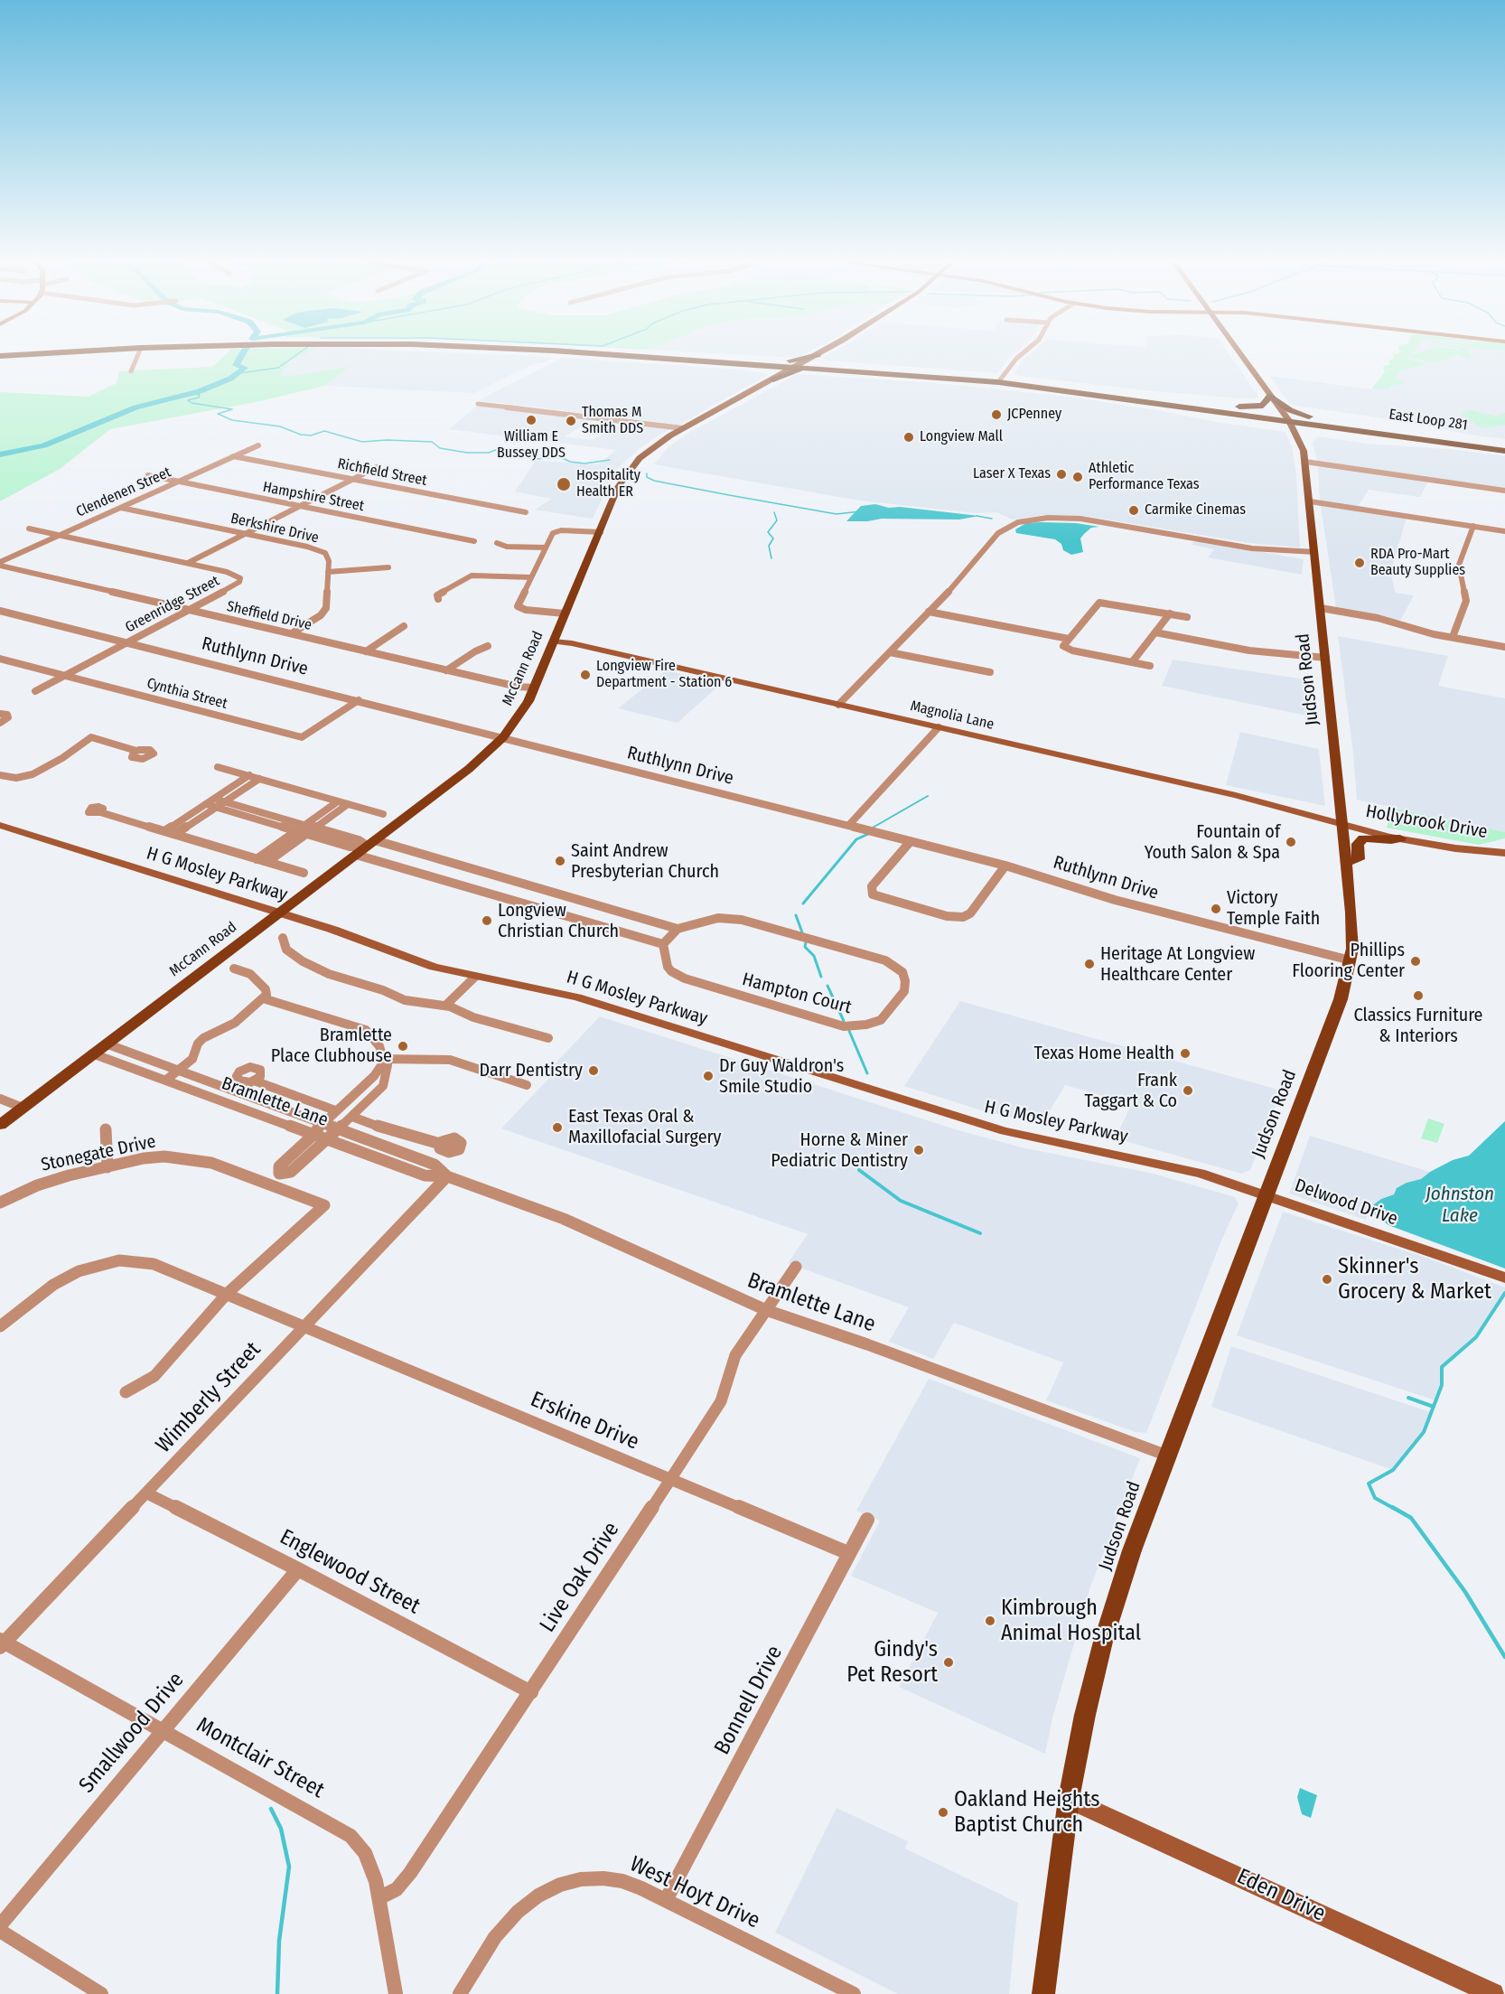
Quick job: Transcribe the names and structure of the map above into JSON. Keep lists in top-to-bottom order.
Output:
{
  "streets": {
    "highway": ["East Loop 281"],
    "main road": [
      "McCann Road",
      "Judson Road",
      "Magnolia Lane",
      "Hollybrook Drive",
      "H G Mosley Parkway",
      "Delwood Drive",
      "Eden Drive"
    ],
    "street": [
      "Richfield Street",
      "Clendenen Street",
      "Hampshire Street",
      "Berkshire Drive",
      "Greenridge Street",
      "Sheffield Drive",
      "Ruthlynn Drive",
      "Cynthia Street",
      "Hampton Court",
      "Bramlette Lane",
      "Stonegate Drive",
      "Wimberly Street",
      "Erskine Drive",
      "Englewood Street",
      "Live Oak Drive",
      "Bonnell Drive",
      "Smallwood Drive",
      "Montclair Street",
      "West Hoyt Drive"
    ]
  },
  "crossings": [
    ["East Loop 281", "Judson Road"],
    ["Richfield Street", "Clendenen Street"],
    ["Clendenen Street", "Hampshire Street"],
    ["Clendenen Street", "Berkshire Drive"],
    ["Clendenen Street", "Greenridge Street"],
    ["Clendenen Street", "Sheffield Drive"],
    ["Berkshire Drive", "Sheffield Drive"],
    ["Greenridge Street", "Sheffield Drive"],
    ["Greenridge Street", "Ruthlynn Drive"],
    ["Greenridge Street", "Cynthia Street"],
    ["Sheffield Drive", "McCann Road"],
    ["Ruthlynn Drive", "McCann Road"],
    ["Ruthlynn Drive", "Judson Road"],
    ["Ruthlynn Drive", "Cynthia Street"],
    ["McCann Road", "Magnolia Lane"],
    ["McCann Road", "H G Mosley Parkway"],
    ["McCann Road", "Bramlette Lane"],
    ["Judson Road", "Magnolia Lane"],
    ["Judson Road", "Hollybrook Drive"],
    ["Judson Road", "H G Mosley Parkway"],
    ["Judson Road", "Bramlette Lane"],
    ["Judson Road", "Delwood Drive"],
    ["Judson Road", "Eden Drive"],
    ["Magnolia Lane", "Hollybrook Drive"],
    ["H G Mosley Parkway", "Delwood Drive"],
    ["Bramlette Lane", "Wimberly Street"],
    ["Bramlette Lane", "Live Oak Drive"],
    ["Wimberly Street", "Erskine Drive"],
    ["Wimberly Street", "Englewood Street"],
    ["Wimberly Street", "Montclair Street"],
    ["Erskine Drive", "Live Oak Drive"],
    ["Erskine Drive", "Bonnell Drive"],
    ["Englewood Street", "Live Oak Drive"],
    ["Englewood Street", "Smallwood Drive"],
    ["Live Oak Drive", "Montclair Street"],
    ["Bonnell Drive", "West Hoyt Drive"],
    ["Smallwood Drive", "Montclair Street"]
  ],
  "water": ["Johnston Lake"],
  "places": [
    "JCPenney",
    "William E Bussey DDS",
    "Thomas M Smith DDS",
    "Longview Mall",
    "Laser X Texas",
    "Athletic Performance Texas",
    "Hospitality Health ER",
    "Carmike Cinemas",
    "RDA Pro-Mart Beauty Supplies",
    "Longview Fire Department - Station 6",
    "Fountain of Youth Salon & Spa",
    "Saint Andrew Presbyterian Church",
    "Victory Temple Faith",
    "Longview Christian Church",
    "Phillips Flooring Center",
    "Heritage At Longview Healthcare Center",
    "Classics Furniture & Interiors",
    "Bramlette Place Clubhouse",
    "Texas Home Health",
    "Darr Dentistry",
    "Dr Guy Waldron's Smile Studio",
    "Frank Taggart & Co",
    "East Texas Oral & Maxillofacial Surgery",
    "Horne & Miner Pediatric Dentistry",
    "Skinner's Grocery & Market",
    "Kimbrough Animal Hospital",
    "Gindy's Pet Resort",
    "Oakland Heights Baptist Church"
  ]
}
